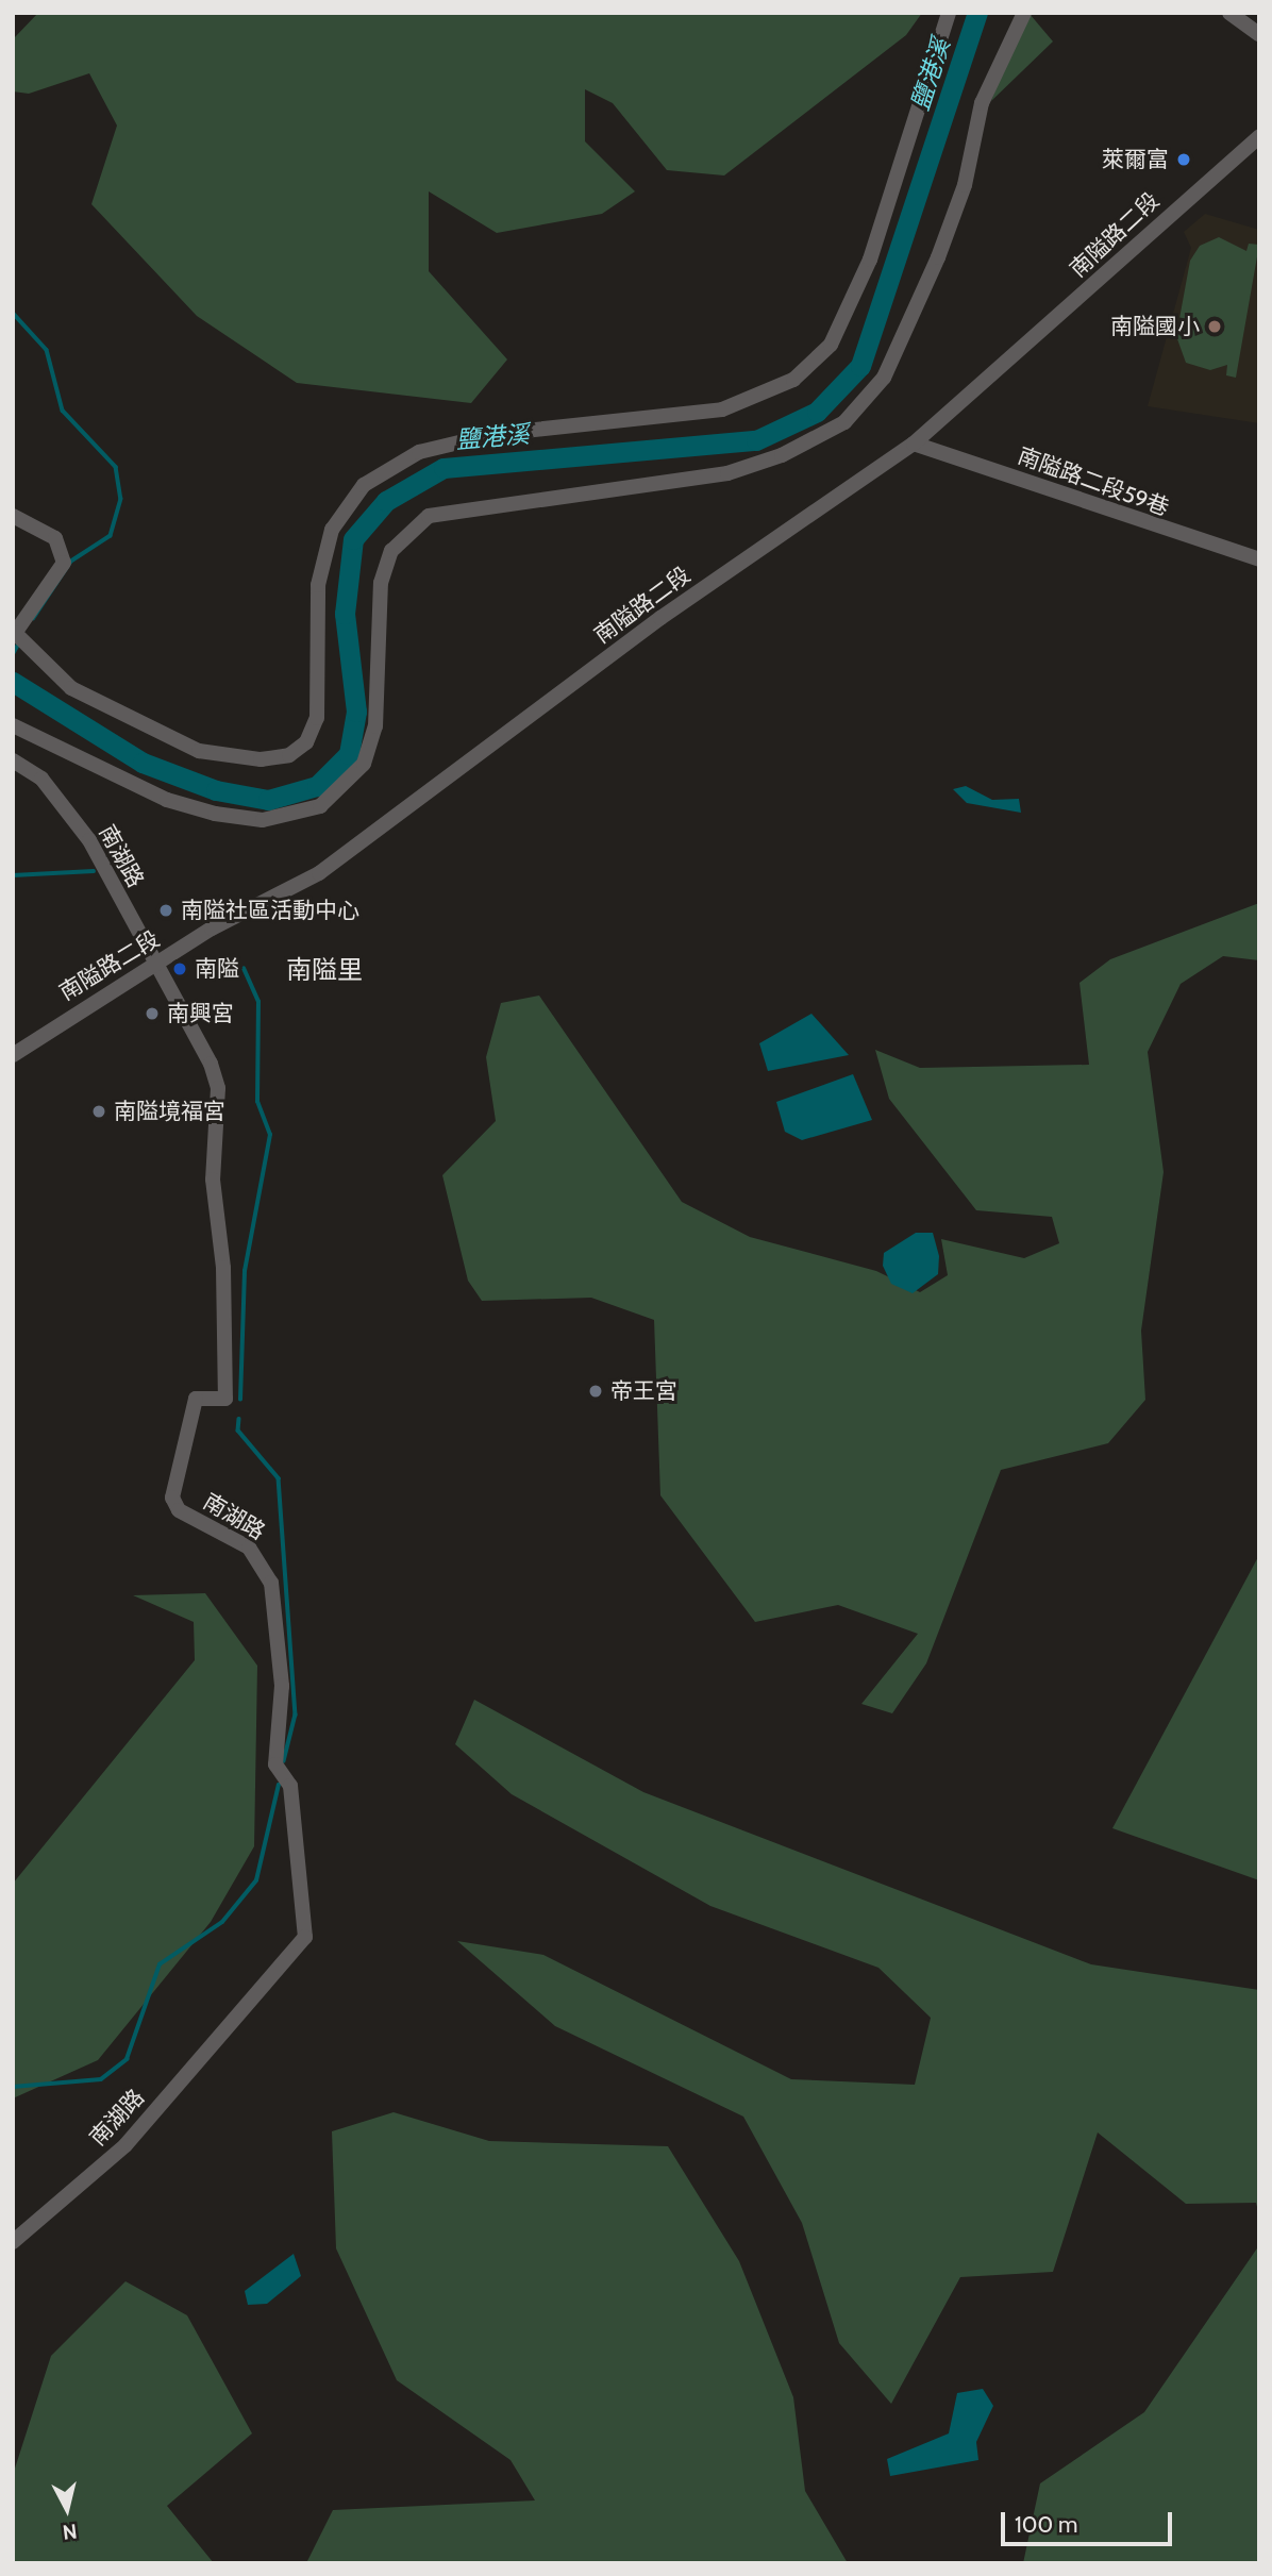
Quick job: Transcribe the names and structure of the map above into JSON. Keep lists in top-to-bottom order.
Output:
{
  "streets": {
    "street": ["南隘路二段", "南隘路二段59巷", "南湖路"]
  },
  "crossings": [
    ["南隘路二段", "南隘路二段59巷"],
    ["南隘路二段", "南湖路"]
  ],
  "districts": ["南隘里"],
  "water": ["鹽港溪"],
  "places": [
    "萊爾富",
    "南隘國小",
    "南隘社區活動中心",
    "南隘",
    "南興宮",
    "南隘境福宮",
    "帝王宮"
  ],
  "scale_bar": "100 m",
  "north": "bottom"
}
